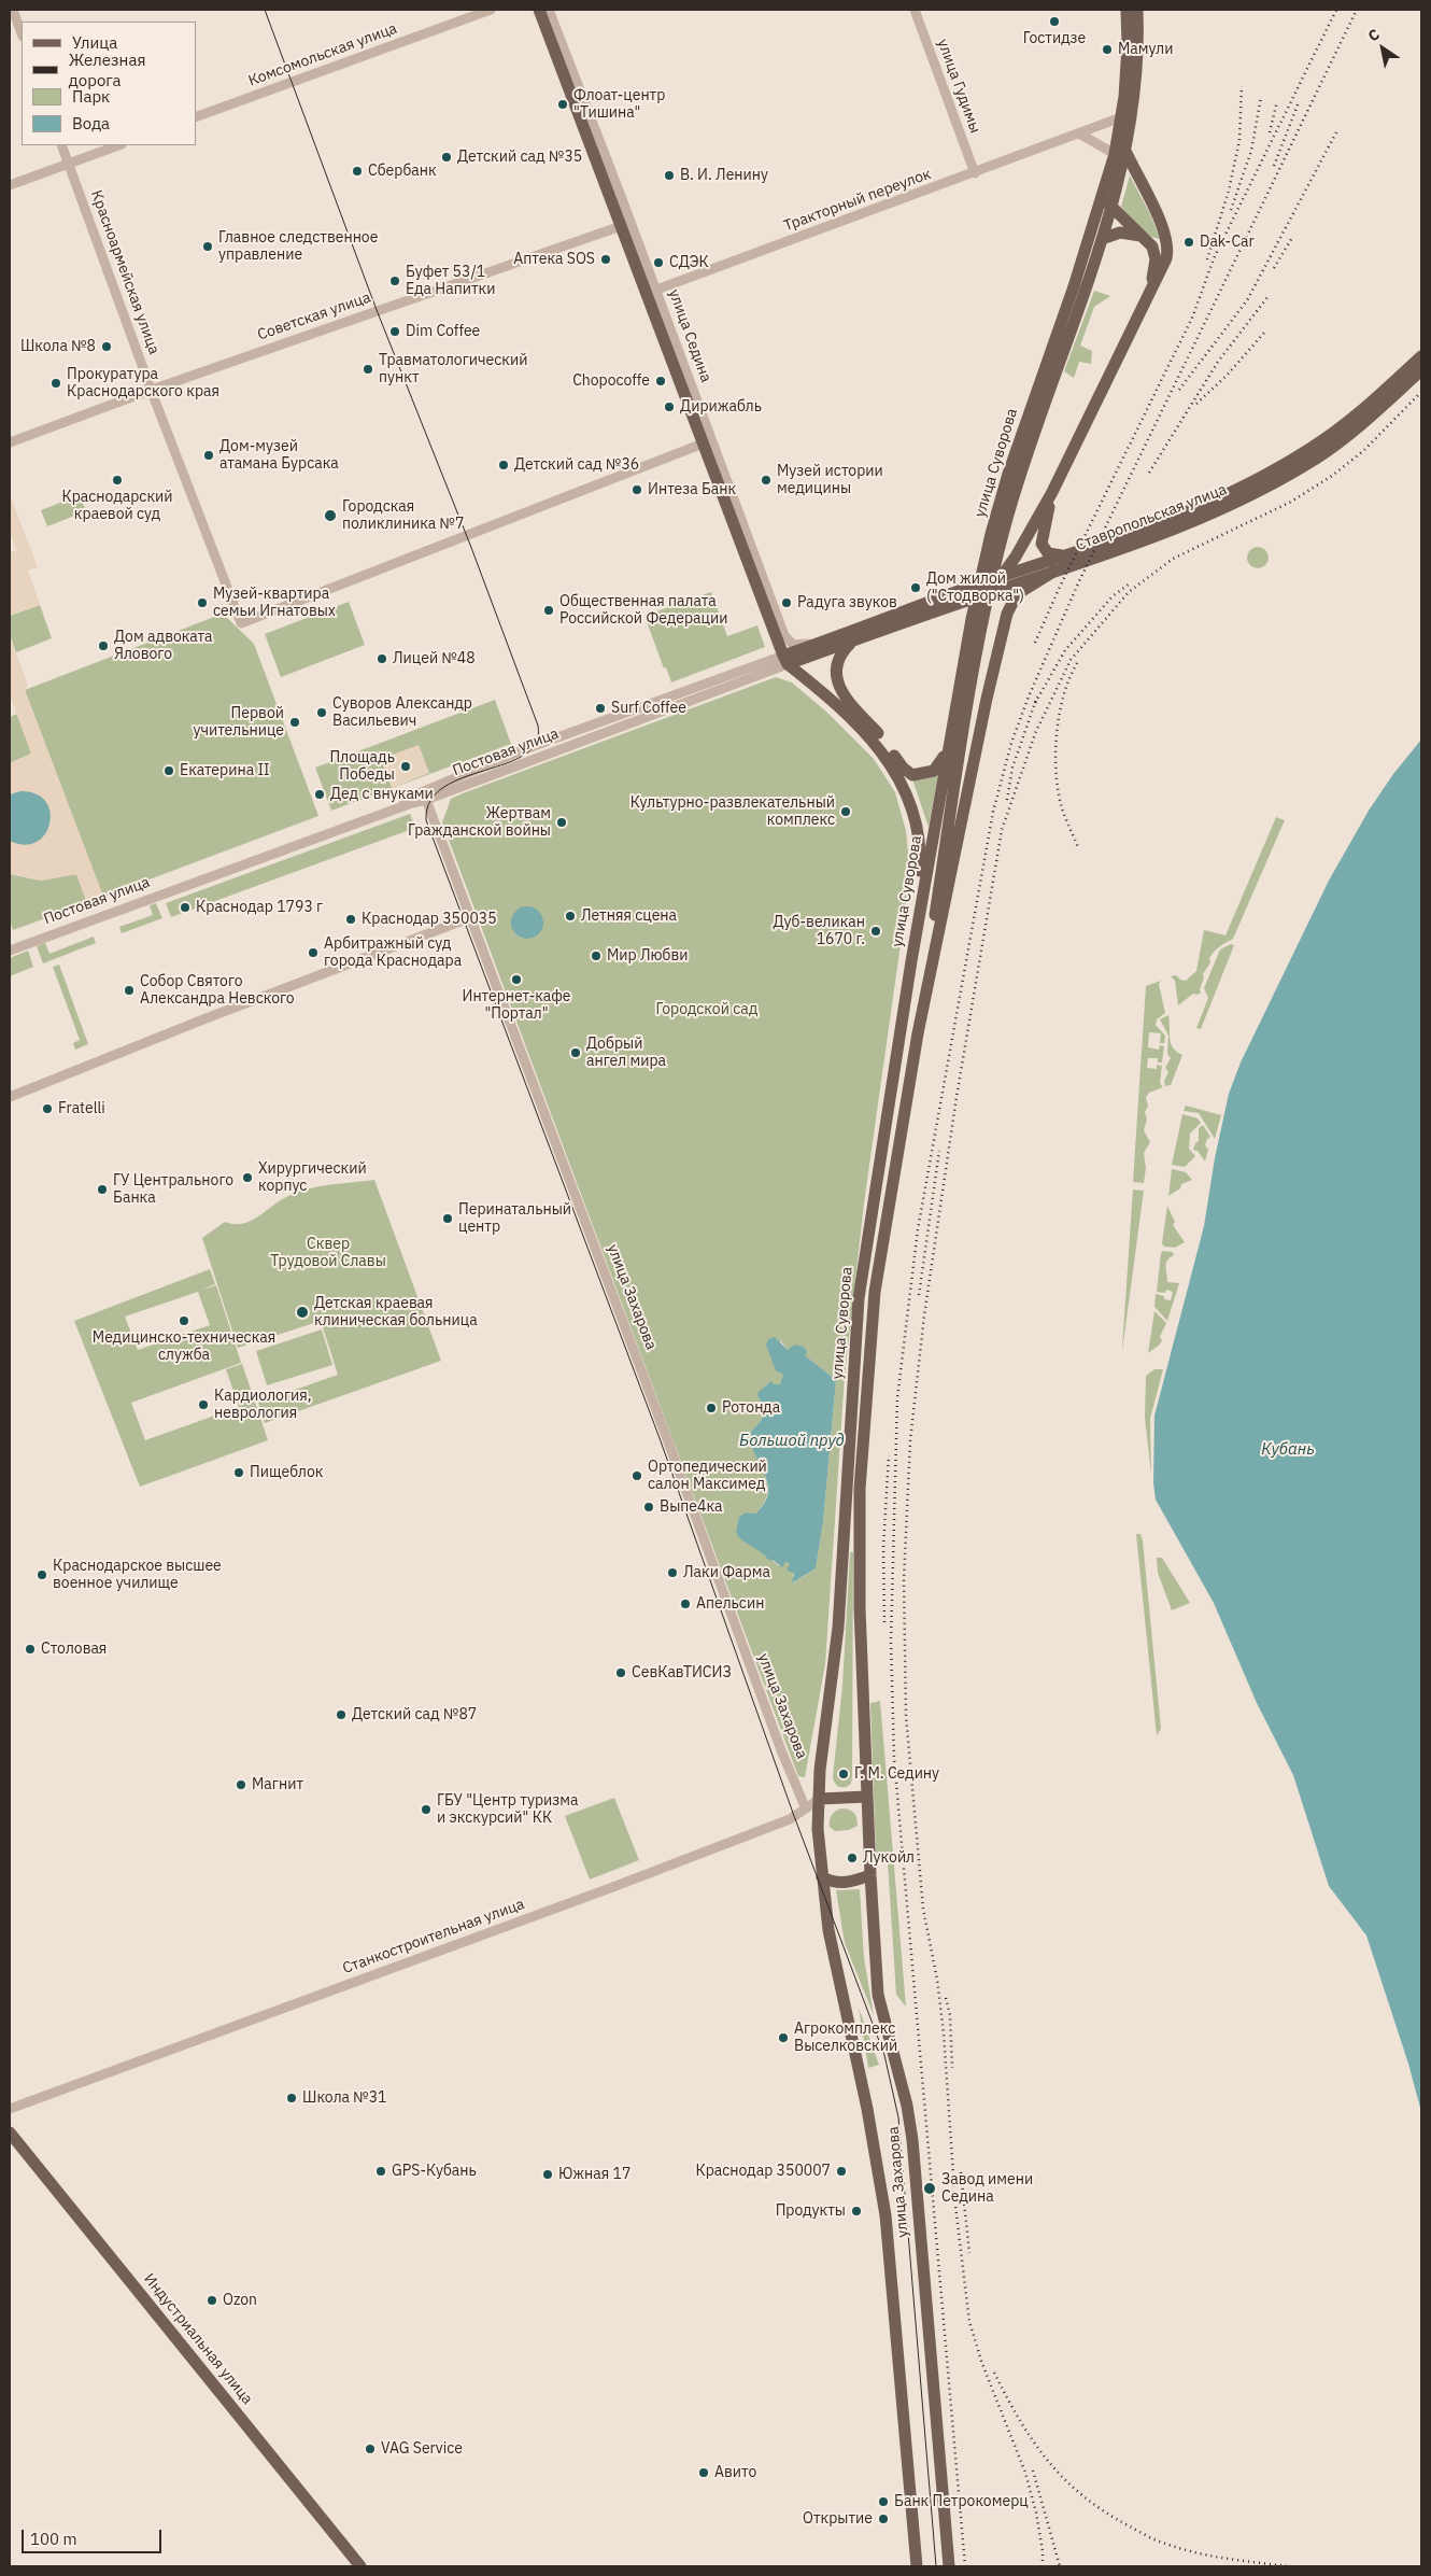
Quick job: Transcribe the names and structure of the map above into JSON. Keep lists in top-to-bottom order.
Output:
{
  "streets": {
    "main road": [
      "улица Седина",
      "улица Суворова",
      "Ставропольская улица",
      "Постовая улица",
      "улица Захарова",
      "Станкостроительная улица",
      "Индустриальная улица"
    ],
    "street": [
      "Комсомольская улица",
      "улица Гудимы",
      "Тракторный переулок",
      "Красноармейская улица",
      "Советская улица"
    ]
  },
  "crossings": [
    ["улица Гудимы", "Тракторный переулок"],
    ["Тракторный переулок", "улица Седина"],
    ["Тракторный переулок", "улица Суворова"],
    ["Красноармейская улица", "Советская улица"],
    ["Красноармейская улица", "улица Седина"],
    ["Советская улица", "улица Седина"],
    ["улица Седина", "Постовая улица"],
    ["улица Суворова", "Ставропольская улица"],
    ["улица Суворова", "улица Захарова"],
    ["улица Суворова", "Станкостроительная улица"],
    ["Ставропольская улица", "Постовая улица"],
    ["Постовая улица", "улица Захарова"],
    ["улица Захарова", "Станкостроительная улица"]
  ],
  "water": ["Большой пруд", "Кубань"],
  "parks": ["Городской сад", "Сквер Трудовой Славы"],
  "places": [
    "Гостидзе",
    "Мамули",
    "Флоат-центр \"Тишина\"",
    "Детский сад №35",
    "Сбербанк",
    "В. И. Ленину",
    "Dak-Car",
    "Главное следственное управление",
    "Аптека SOS",
    "СДЭК",
    "Буфет 53/1 Еда Напитки",
    "Dim Coffee",
    "Школа №8",
    "Травматологический пункт",
    "Chopocoffe",
    "Прокуратура Краснодарского края",
    "Дирижабль",
    "Дом-музей атамана Бурсака",
    "Детский сад №36",
    "Краснодарский краевой суд",
    "Музей истории медицины",
    "Интеза Банк",
    "Городская поликлиника №7",
    "Дом жилой (\"Стодворка\")",
    "Музей-квартира семьи Игнатовых",
    "Радуга звуков",
    "Общественная палата Российской Федерации",
    "Дом адвоката Ялового",
    "Лицей №48",
    "Surf Coffee",
    "Суворов Александр Васильевич",
    "Первой учительнице",
    "Площадь Победы",
    "Екатерина II",
    "Дед с внуками",
    "Культурно-развлекательный комплекс",
    "Жертвам Гражданской войны",
    "Краснодар 1793 г",
    "Летняя сцена",
    "Краснодар 350035",
    "Дуб-великан 1670 г.",
    "Арбитражный суд города Краснодара",
    "Мир Любви",
    "Интернет-кафе \"Портал\"",
    "Собор Святого Александра Невского",
    "Добрый ангел мира",
    "Fratelli",
    "Хирургический корпус",
    "ГУ Центрального Банка",
    "Перинатальный центр",
    "Детская краевая клиническая больница",
    "Медицинско-техническая служба",
    "Кардиология, неврология",
    "Ротонда",
    "Пищеблок",
    "Ортопедический салон Максимед",
    "Выпе4ка",
    "Лаки Фарма",
    "Краснодарское высшее военное училище",
    "Апельсин",
    "Столовая",
    "СевКавТИСИЗ",
    "Детский сад №87",
    "Г. М. Седину",
    "Магнит",
    "ГБУ \"Центр туризма и экскурсий\" КК",
    "Лукойл",
    "Агрокомплекс Выселковский",
    "Школа №31",
    "GPS-Кубань",
    "Краснодар 350007",
    "Южная 17",
    "Завод имени Седина",
    "Продукты",
    "Ozon",
    "VAG Service",
    "Авито",
    "Банк Петрокомерц",
    "Открытие"
  ],
  "legend": [
    "Улица",
    "Железная дорога",
    "Парк",
    "Вода"
  ],
  "scale_bar": "100 m",
  "north": "top left"
}
